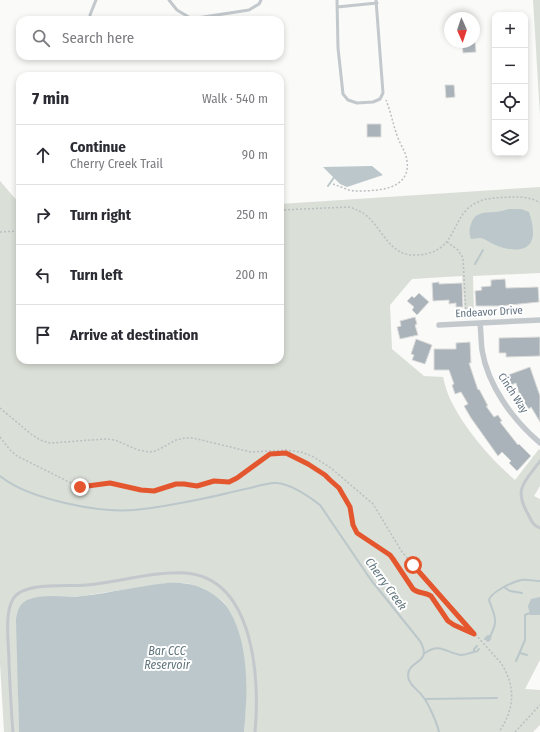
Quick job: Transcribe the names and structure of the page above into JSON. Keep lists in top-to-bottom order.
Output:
{
  "streets": {
    "street": ["Endeavor Drive", "Cinch Way"]
  },
  "crossings": [
    ["Endeavor Drive", "Cinch Way"]
  ],
  "water": ["Cherry Creek", "Bar CCC Reservoir"],
  "north": "bottom",
  "page": {
    "map_buttons": ["+", "−"],
    "search": "Search here",
    "heading": ["7 min", "Walk · 540 m"],
    "list": [
      ["Continue", "Cherry Creek Trail", "90 m"],
      ["Turn right", "250 m"],
      ["Turn left", "200 m"],
      "Arrive at destination"
    ]
  }
}
